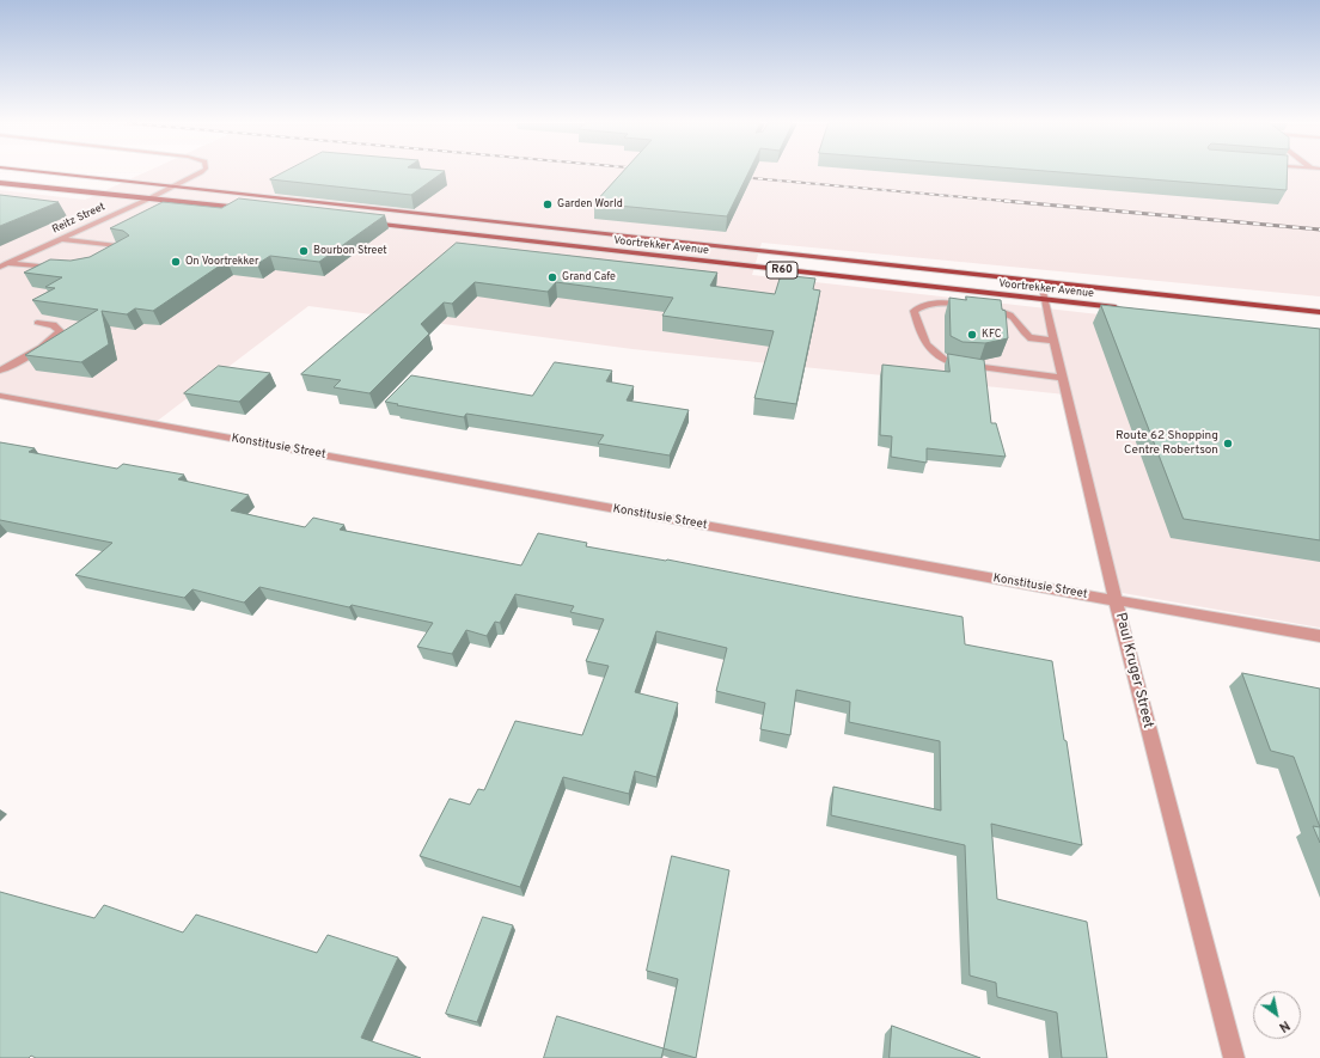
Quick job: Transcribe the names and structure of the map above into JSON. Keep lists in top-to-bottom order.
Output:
{
  "streets": {
    "main road": ["Voortrekker Avenue", "R60"],
    "street": ["Reitz Street", "Konstitusie Street", "Paul Kruger Street"]
  },
  "crossings": [
    ["Reitz Street", "Voortrekker Avenue"],
    ["Voortrekker Avenue", "Paul Kruger Street"],
    ["Konstitusie Street", "Paul Kruger Street"]
  ],
  "places": [
    "Garden World",
    "Bourbon Street",
    "On Voortrekker",
    "Grand Cafe",
    "KFC",
    "Route 62 Shopping Centre Robertson"
  ],
  "north": "bottom right"
}
